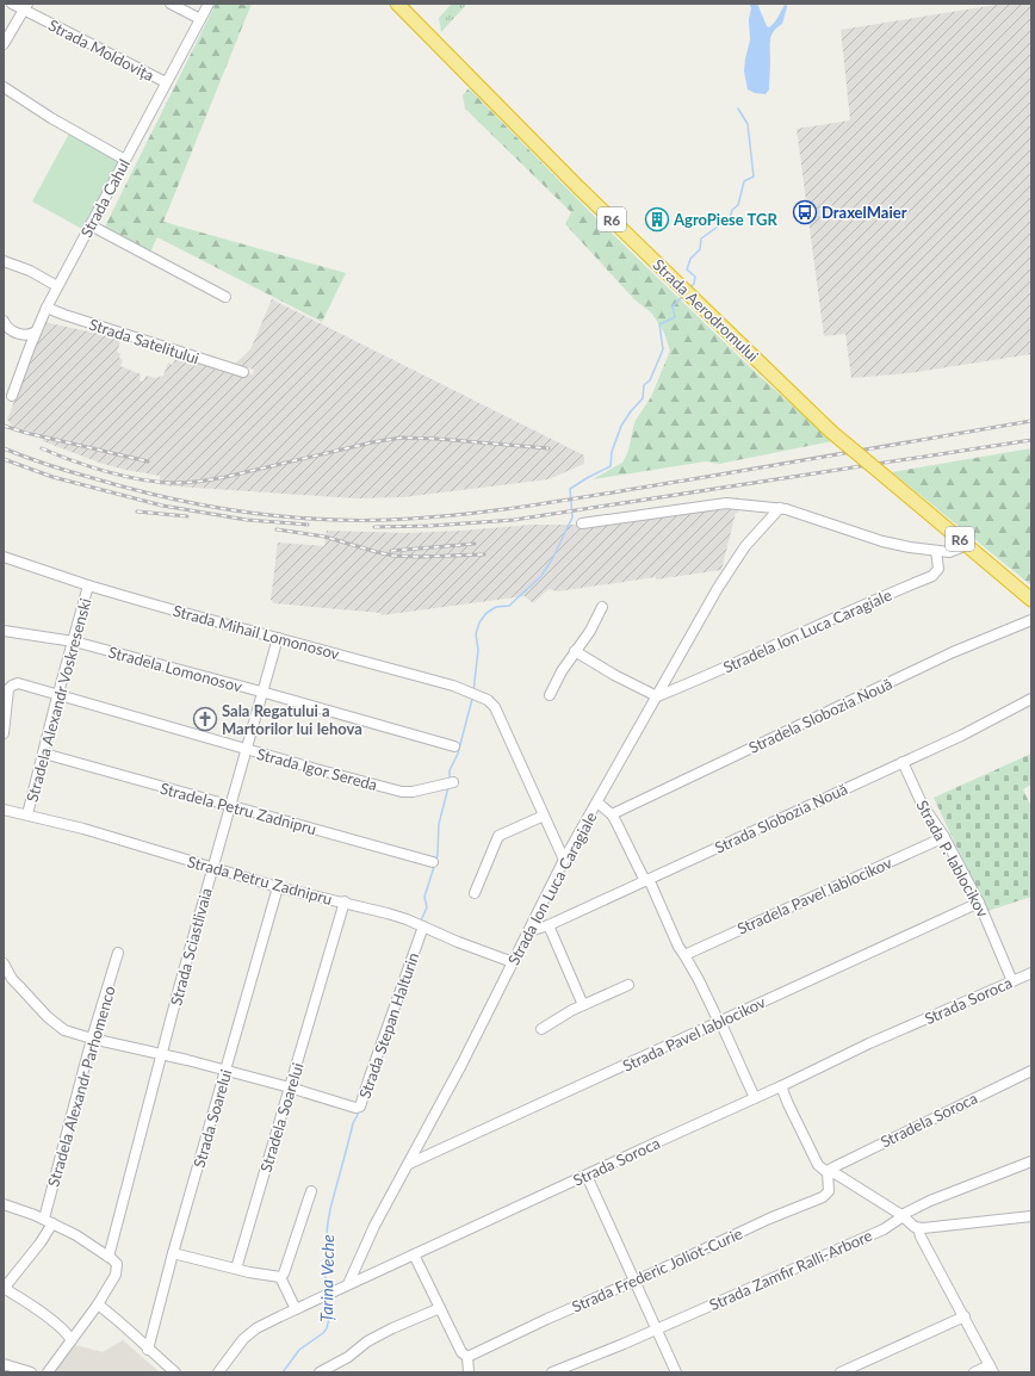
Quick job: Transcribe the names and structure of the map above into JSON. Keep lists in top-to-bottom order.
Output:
{
  "streets": {
    "highway": ["R6", "Strada Aerodromului"],
    "street": [
      "Strada Moldovița",
      "Strada Cahul",
      "Strada Satelitului",
      "Stradela Ion Luca Caragiale",
      "Strada Mihail Lomonosov",
      "Stradela Lomonosov",
      "Stradela Alexandr Voskresenski",
      "Stradela Slobozia Nouă",
      "Strada Igor Sereda",
      "Stradela Petru Zadnipru",
      "Strada Slobozia Nouă",
      "Strada P. Iablocikov",
      "Strada Petru Zadnipru",
      "Strada Ion Luca Caragiale",
      "Stradela Pavel Iablocikov",
      "Strada Sciastlivaia",
      "Strada Soroca",
      "Strada Stepan Halturin",
      "Strada Pavel Iablocikov",
      "Stradela Alexandr Parhomenco",
      "Stradela Soarelui",
      "Strada Soarelui",
      "Stradela Sorocа",
      "Strada Frederic Joliot-Curie",
      "Strada Zamfir Ralli-Arbore"
    ]
  },
  "crossings": [
    ["Strada Moldovița", "Strada Cahul"],
    ["Strada Cahul", "Strada Satelitului"],
    ["Stradela Ion Luca Caragiale", "Strada Ion Luca Caragiale"],
    ["Strada Mihail Lomonosov", "Stradela Alexandr Voskresenski"],
    ["Strada Mihail Lomonosov", "Strada Ion Luca Caragiale"],
    ["Strada Mihail Lomonosov", "Strada Sciastlivaia"],
    ["Stradela Lomonosov", "Stradela Alexandr Voskresenski"],
    ["Stradela Lomonosov", "Strada Sciastlivaia"],
    ["Stradela Alexandr Voskresenski", "Strada Igor Sereda"],
    ["Stradela Alexandr Voskresenski", "Stradela Petru Zadnipru"],
    ["Stradela Alexandr Voskresenski", "Strada Petru Zadnipru"],
    ["Strada Igor Sereda", "Strada Sciastlivaia"],
    ["Stradela Petru Zadnipru", "Strada Sciastlivaia"],
    ["Strada Slobozia Nouă", "Strada P. Iablocikov"],
    ["Strada Slobozia Nouă", "Strada Ion Luca Caragiale"],
    ["Strada P. Iablocikov", "Stradela Pavel Iablocikov"],
    ["Strada P. Iablocikov", "Strada Soroca"],
    ["Strada P. Iablocikov", "Strada Pavel Iablocikov"],
    ["Strada Petru Zadnipru", "Strada Ion Luca Caragiale"],
    ["Strada Petru Zadnipru", "Strada Sciastlivaia"],
    ["Strada Petru Zadnipru", "Strada Stepan Halturin"],
    ["Strada Petru Zadnipru", "Stradela Soarelui"],
    ["Strada Petru Zadnipru", "Strada Soarelui"],
    ["Strada Ion Luca Caragiale", "Strada Soroca"],
    ["Strada Ion Luca Caragiale", "Strada Pavel Iablocikov"],
    ["Strada Stepan Halturin", "Stradela Soarelui"],
    ["Stradela Sorocа", "Strada Frederic Joliot-Curie"]
  ],
  "water": ["Țarina Veche"],
  "places": {
    "bus stop": ["DraxelMaier"],
    "building": ["AgroPiese TGR"],
    "church": ["Sala Regatului a Martorilor lui Iehova"]
  }
}
